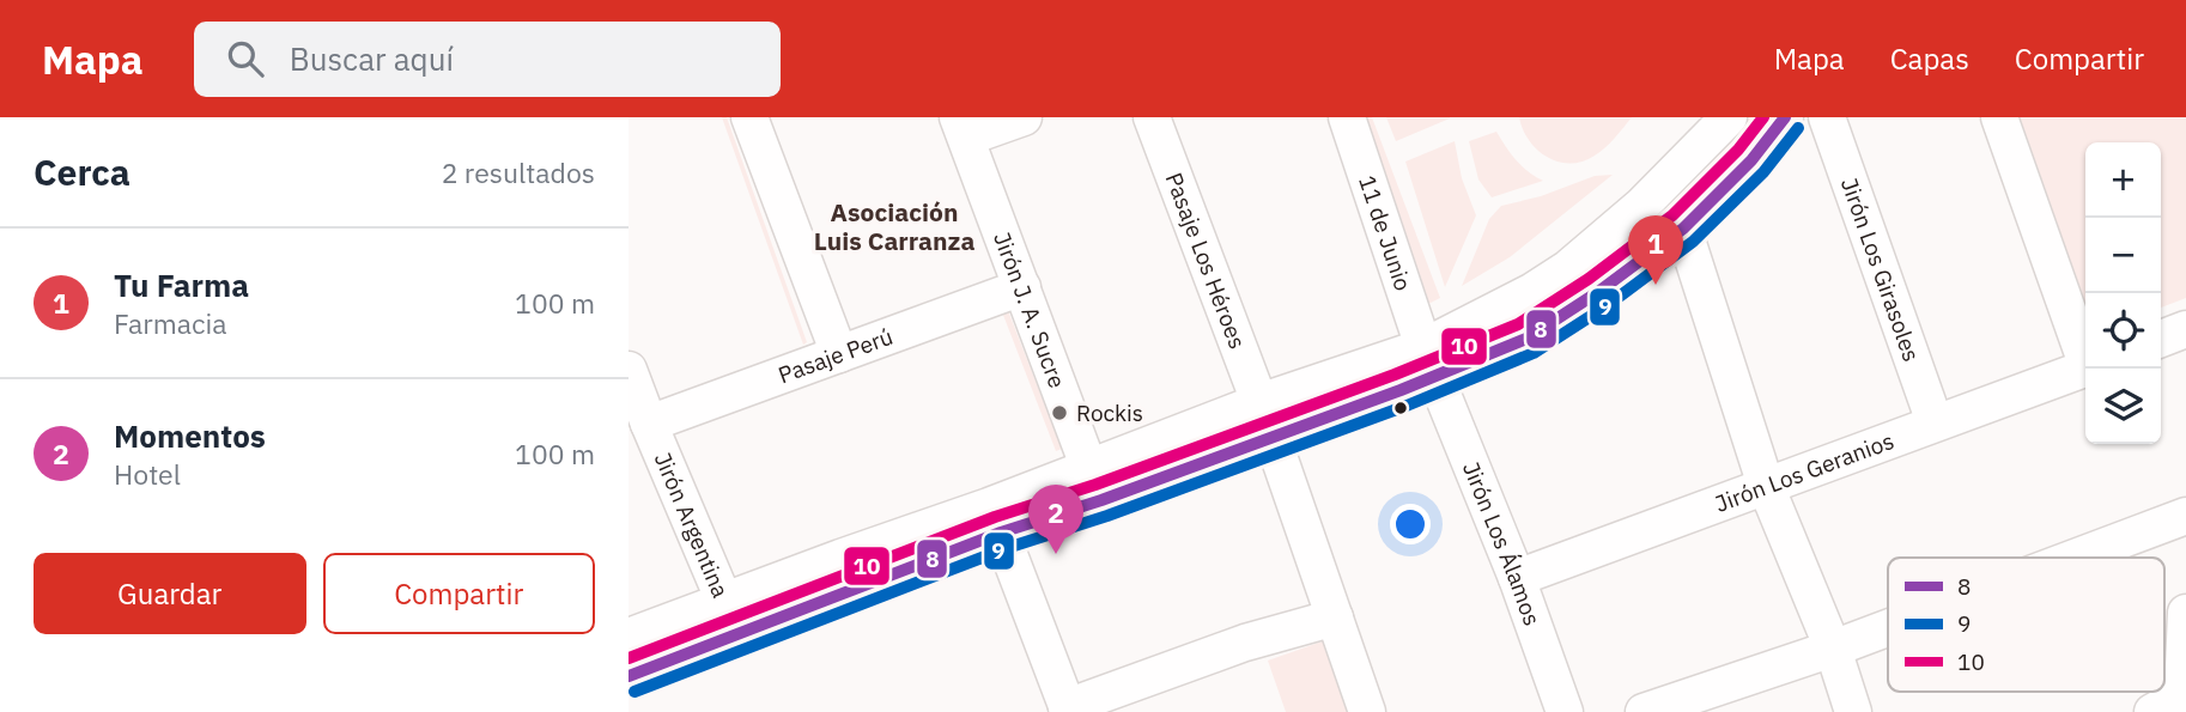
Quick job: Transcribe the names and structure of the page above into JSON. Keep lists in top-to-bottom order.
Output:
{
  "streets": {
    "street": [
      "11 de Junio",
      "Pasaje Los Héroes",
      "Jirón Los Girasoles",
      "Jirón J. A. Sucre",
      "Pasaje Perú",
      "Jirón Los Geranios",
      "Jirón Argentina",
      "Jirón Los Álamos"
    ]
  },
  "crossings": [
    ["11 de Junio", "Jirón Los Álamos"],
    ["Jirón Los Girasoles", "Jirón Los Geranios"],
    ["Jirón J. A. Sucre", "Pasaje Perú"],
    ["Pasaje Perú", "Jirón Argentina"],
    ["Jirón Los Geranios", "Jirón Los Álamos"]
  ],
  "districts": ["Asociación Luis Carranza"],
  "places": ["Rockis"],
  "lines": ["transit line 8", "transit line 10", "transit line 9"],
  "legend": ["8", "9", "10"],
  "page": {
    "header": "Mapa",
    "search": "Buscar aquí",
    "nav": ["Mapa", "Capas", "Compartir"],
    "heading": ["Cerca", "2 resultados"],
    "map_buttons": ["+", "−"],
    "pins": ["1", "2"],
    "list": [
      {
        "mark": "1",
        "name": "Tu Farma",
        "note": "Farmacia",
        "value": "100 m"
      },
      {
        "mark": "2",
        "name": "Momentos",
        "note": "Hotel",
        "value": "100 m"
      }
    ],
    "buttons": ["Guardar", "Compartir"]
  }
}
